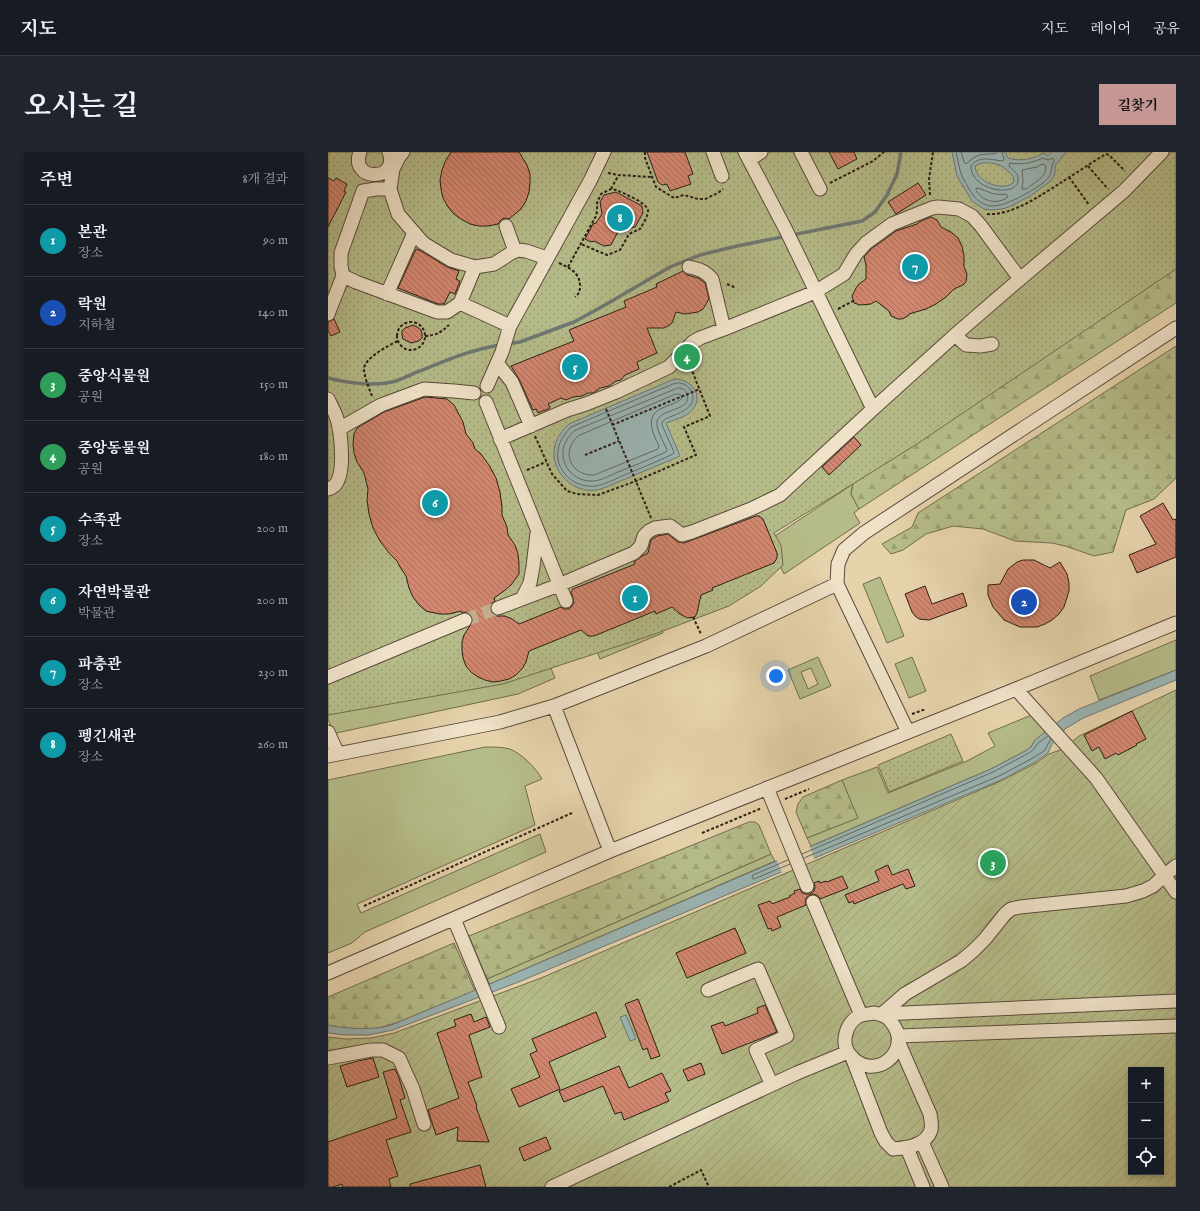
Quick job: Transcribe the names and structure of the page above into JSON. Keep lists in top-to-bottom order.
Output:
{
  "page": {
    "header": "지도",
    "nav": ["지도", "레이어", "공유"],
    "title": "오시는 길",
    "buttons": "길찾기",
    "heading": ["주변", "8개 결과"],
    "pins": [
      "8",
      "7",
      "4",
      "5",
      "6",
      "1",
      "2",
      "3"
    ],
    "list": [
      {
        "mark": "1",
        "name": "본관",
        "note": "장소",
        "value": "90 m"
      },
      {
        "mark": "2",
        "name": "락원",
        "note": "지하철",
        "value": "140 m"
      },
      {
        "mark": "3",
        "name": "중앙식물원",
        "note": "공원",
        "value": "150 m"
      },
      {
        "mark": "4",
        "name": "중앙동물원",
        "note": "공원",
        "value": "180 m"
      },
      {
        "mark": "5",
        "name": "수족관",
        "note": "장소",
        "value": "200 m"
      },
      {
        "mark": "6",
        "name": "자연박물관",
        "note": "박물관",
        "value": "200 m"
      },
      {
        "mark": "7",
        "name": "파충관",
        "note": "장소",
        "value": "230 m"
      },
      {
        "mark": "8",
        "name": "펭긴새관",
        "note": "장소",
        "value": "260 m"
      }
    ],
    "map_buttons": ["+", "−"]
  }
}
